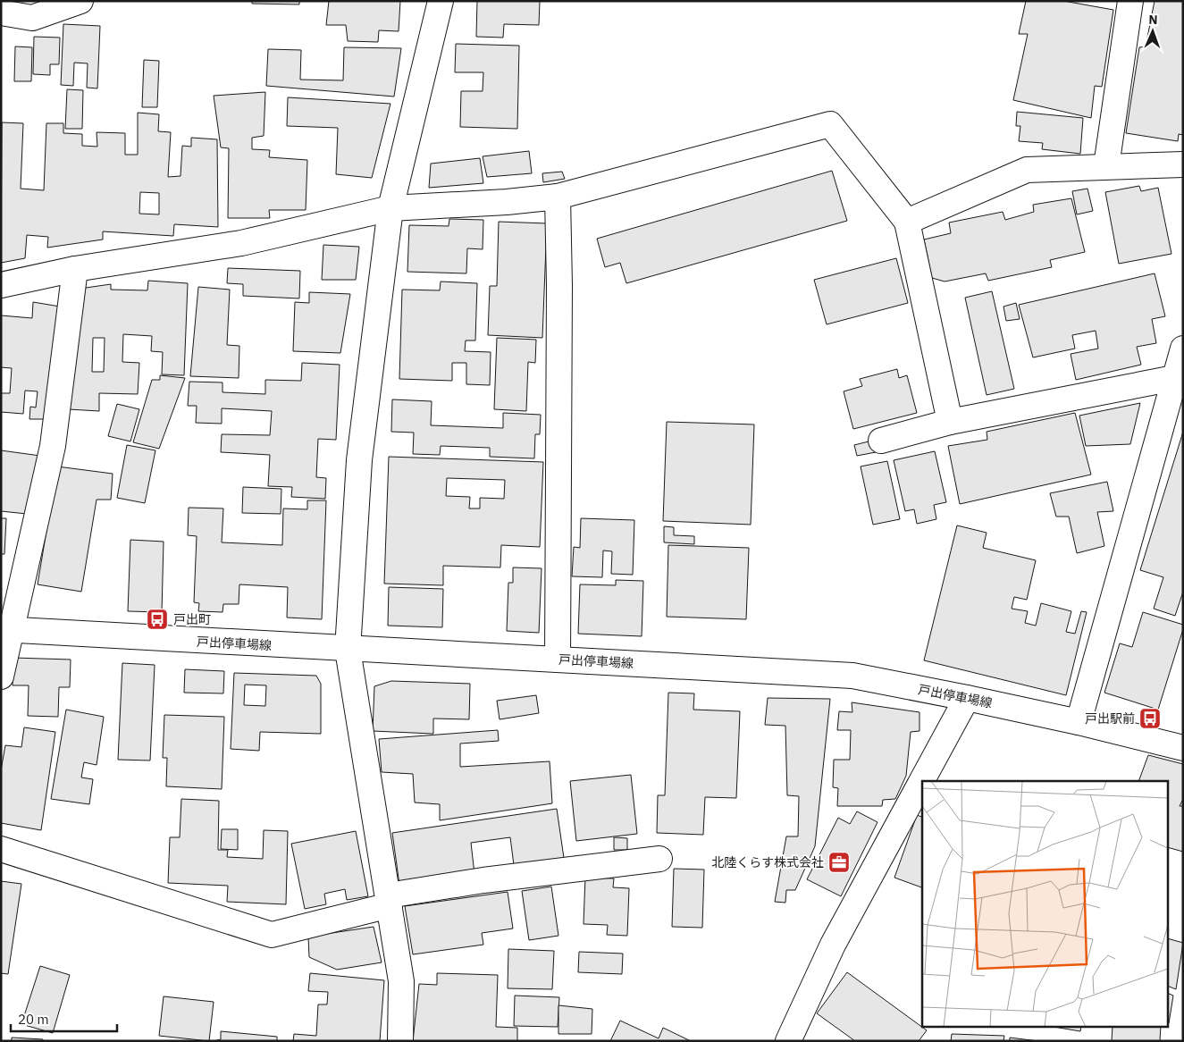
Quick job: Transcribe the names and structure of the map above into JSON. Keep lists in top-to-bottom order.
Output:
{
  "streets": {
    "street": ["戸出停車場線"]
  },
  "places": {
    "bus stop": ["戸出町", "戸出駅前"],
    "office": ["北陸くらす株式会社"]
  },
  "scale_bar": "20 m",
  "north": "top"
}
